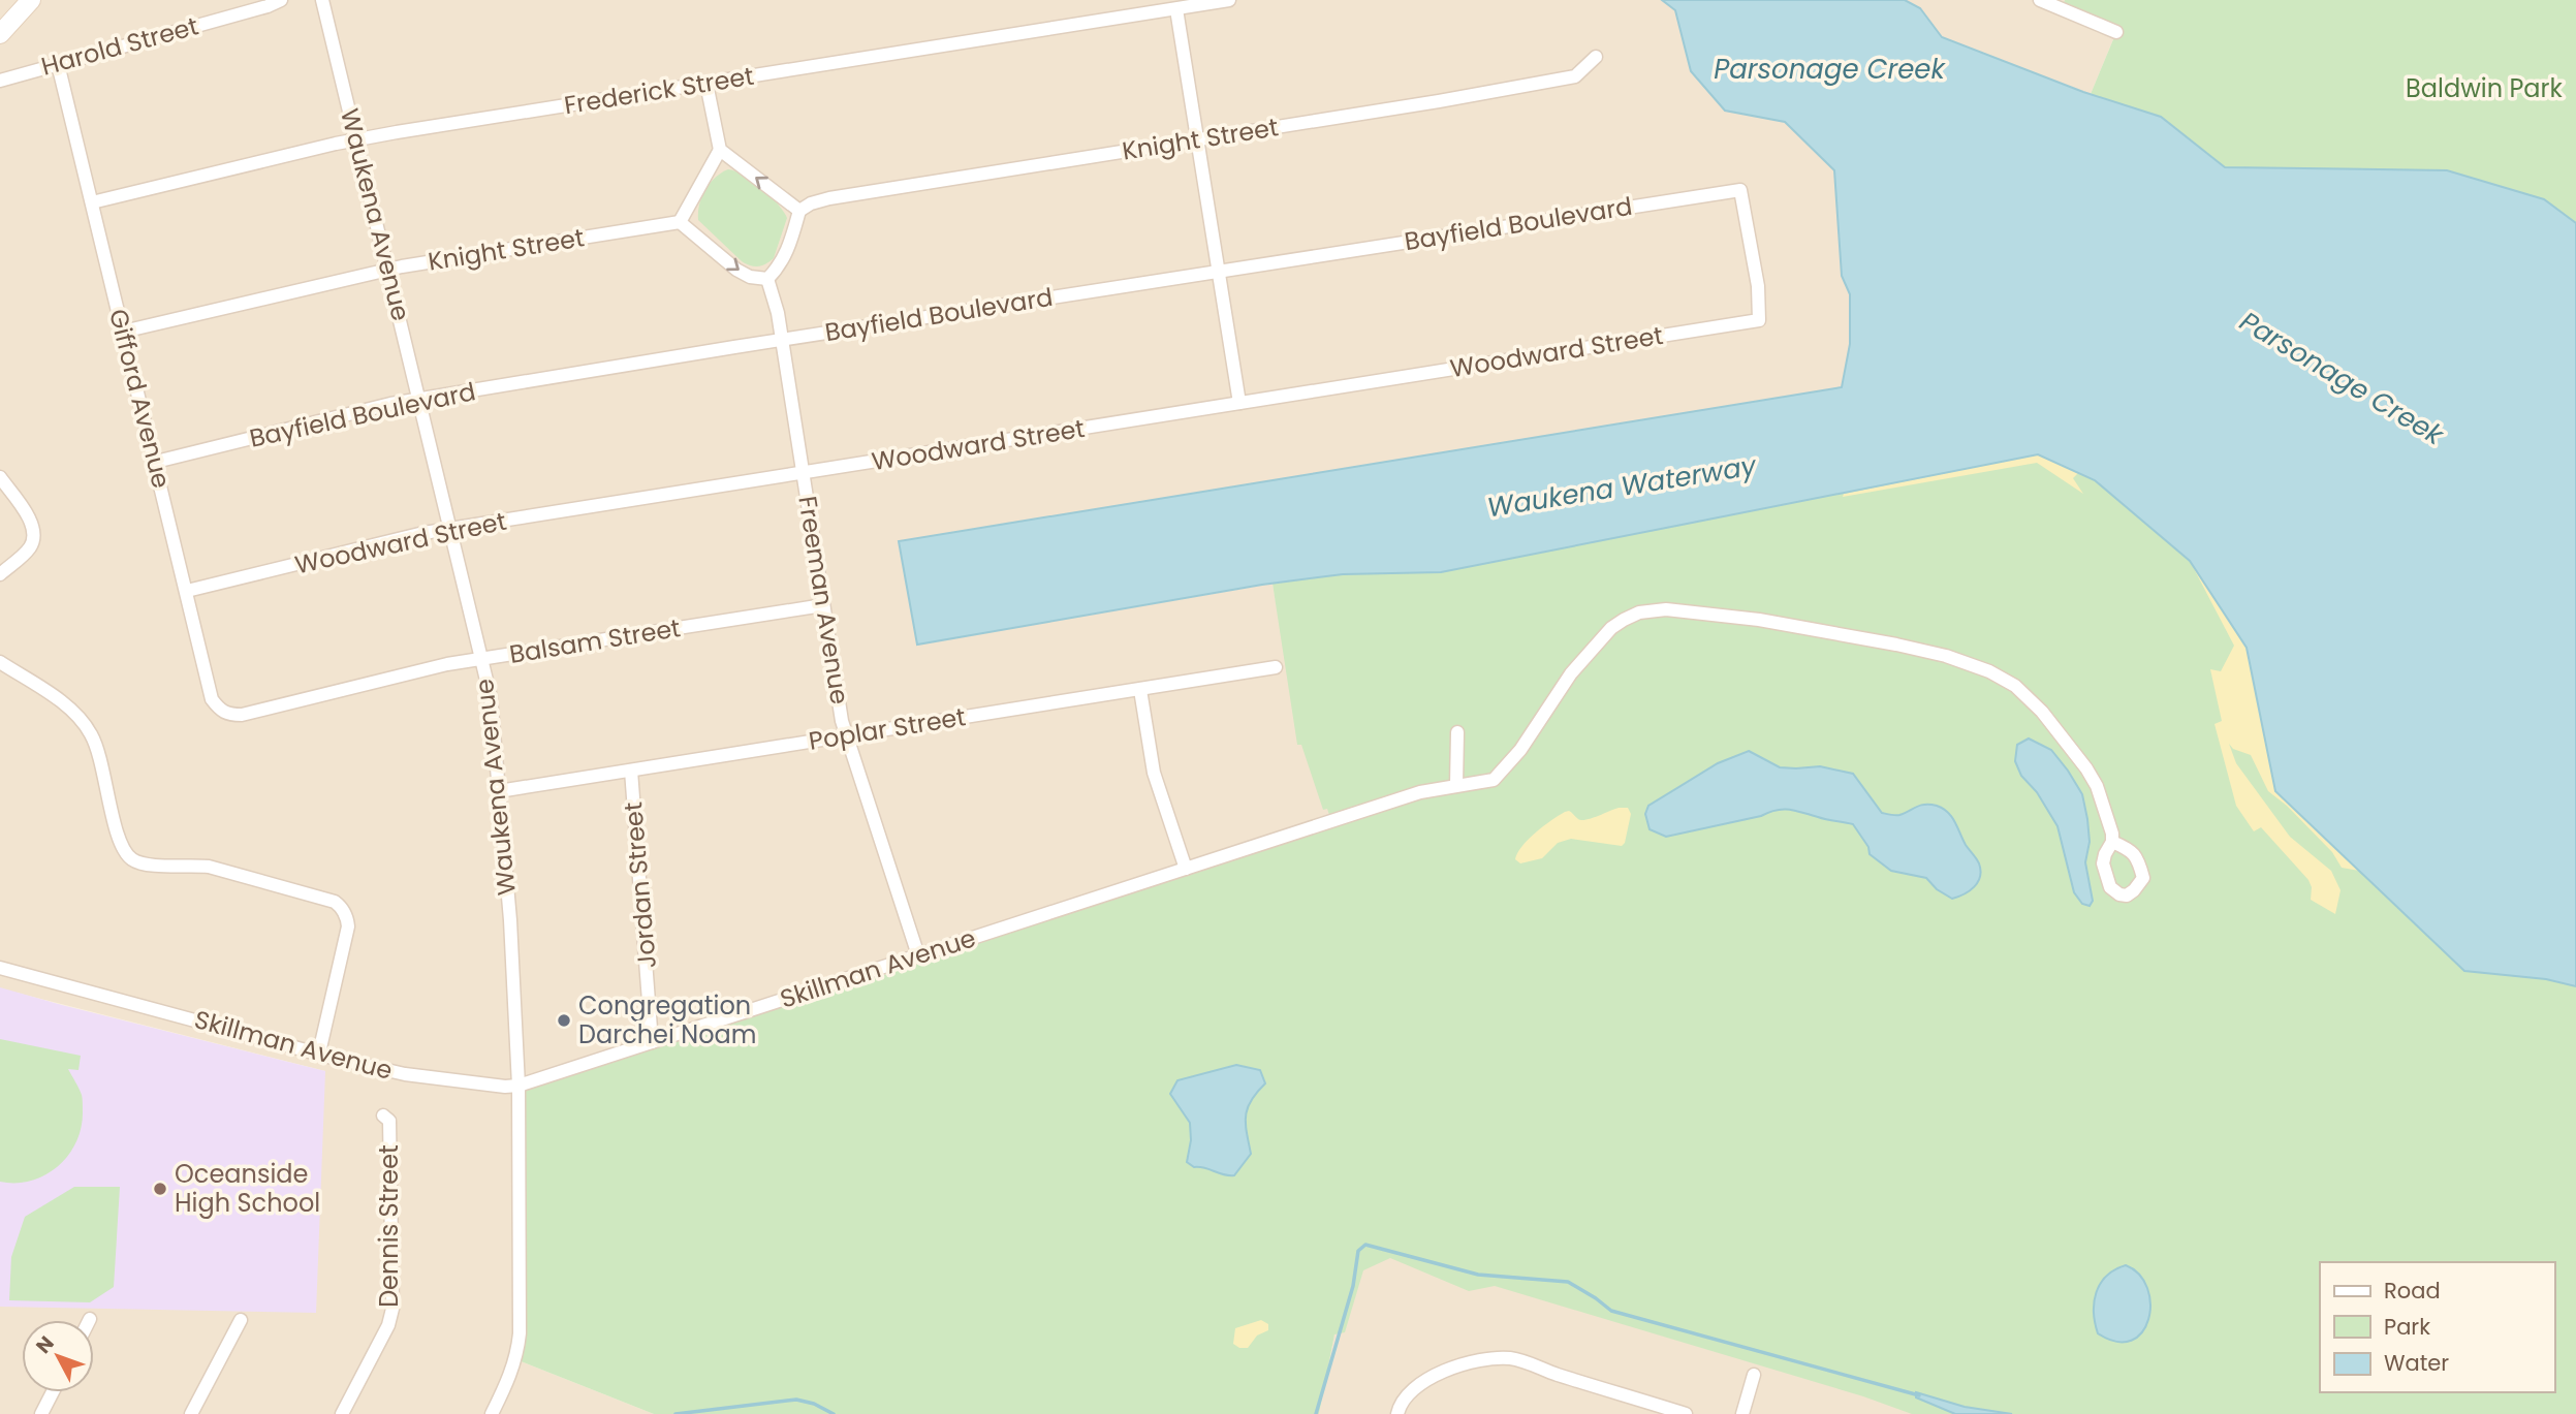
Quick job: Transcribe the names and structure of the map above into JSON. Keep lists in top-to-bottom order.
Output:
{
  "streets": {
    "street": [
      "Harold Street",
      "Frederick Street",
      "Knight Street",
      "Waukena Avenue",
      "Bayfield Boulevard",
      "Woodward Street",
      "Gifford Avenue",
      "Freeman Avenue",
      "Balsam Street",
      "Poplar Street",
      "Jordan Street",
      "Skillman Avenue",
      "Dennis Street"
    ]
  },
  "crossings": [
    ["Harold Street", "Gifford Avenue"],
    ["Frederick Street", "Waukena Avenue"],
    ["Frederick Street", "Gifford Avenue"],
    ["Knight Street", "Waukena Avenue"],
    ["Knight Street", "Gifford Avenue"],
    ["Waukena Avenue", "Bayfield Boulevard"],
    ["Waukena Avenue", "Woodward Street"],
    ["Waukena Avenue", "Balsam Street"],
    ["Waukena Avenue", "Poplar Street"],
    ["Waukena Avenue", "Skillman Avenue"],
    ["Bayfield Boulevard", "Woodward Street"],
    ["Bayfield Boulevard", "Gifford Avenue"],
    ["Bayfield Boulevard", "Freeman Avenue"],
    ["Woodward Street", "Gifford Avenue"],
    ["Woodward Street", "Freeman Avenue"],
    ["Gifford Avenue", "Balsam Street"],
    ["Freeman Avenue", "Balsam Street"],
    ["Freeman Avenue", "Poplar Street"],
    ["Freeman Avenue", "Skillman Avenue"],
    ["Poplar Street", "Jordan Street"],
    ["Jordan Street", "Skillman Avenue"]
  ],
  "water": ["Parsonage Creek", "Waukena Waterway"],
  "parks": ["Baldwin Park"],
  "places": ["Congregation Darchei Noam", "Oceanside High School"],
  "legend": ["Road", "Park", "Water"],
  "north": "top left"
}
